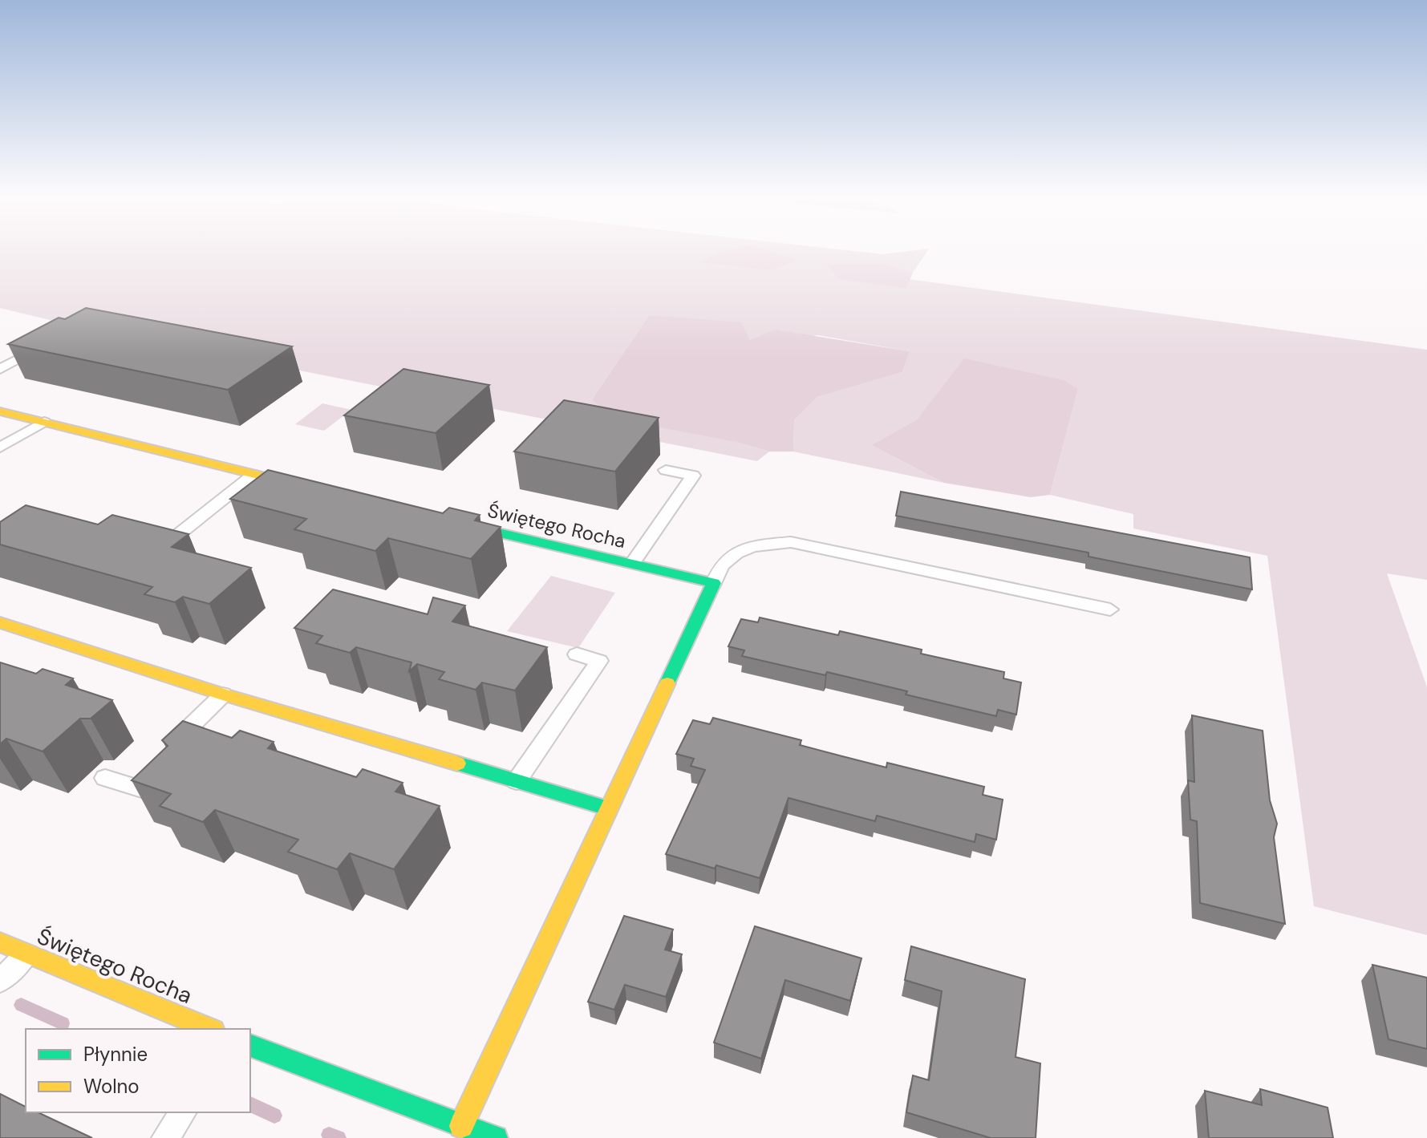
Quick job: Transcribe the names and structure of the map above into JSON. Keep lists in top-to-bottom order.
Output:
{
  "streets": {
    "street": ["Świętego Rocha"]
  },
  "legend": ["Płynnie", "Wolno"]
}
